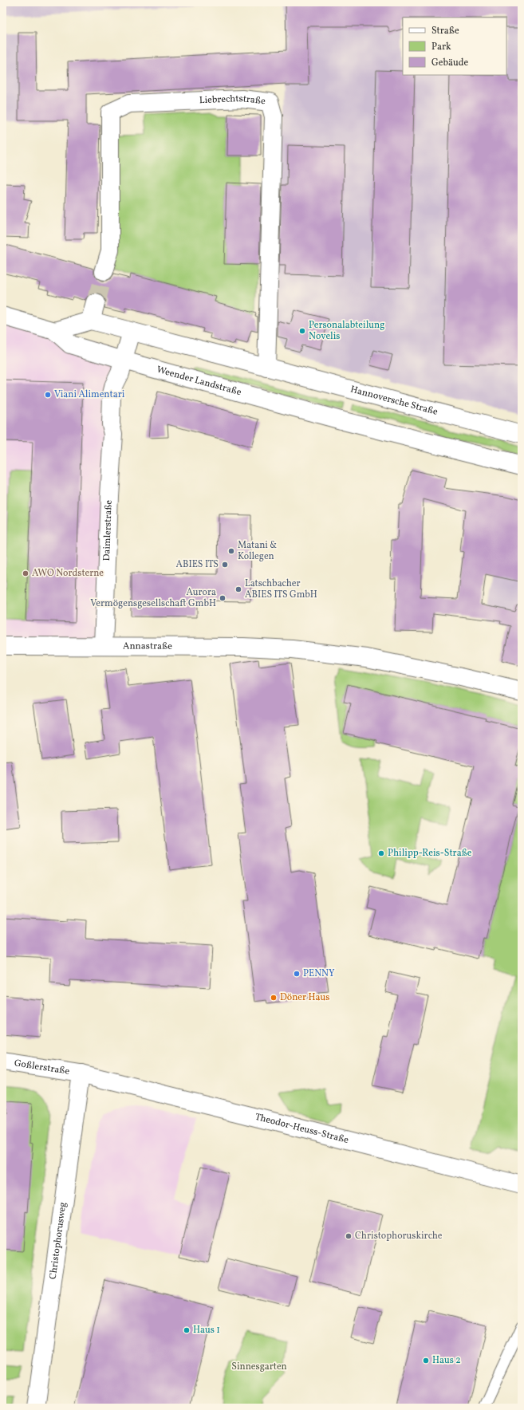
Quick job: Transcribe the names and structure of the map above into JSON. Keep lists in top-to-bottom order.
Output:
{
  "streets": {
    "street": [
      "Liebrechtstraße",
      "Weender Landstraße",
      "Hannoversche Straße",
      "Daimlerstraße",
      "Annastraße",
      "Goßlerstraße",
      "Theodor-Heuss-Straße",
      "Christophorusweg"
    ]
  },
  "crossings": [
    ["Liebrechtstraße", "Hannoversche Straße"],
    ["Weender Landstraße", "Daimlerstraße"],
    ["Daimlerstraße", "Annastraße"],
    ["Goßlerstraße", "Theodor-Heuss-Straße"],
    ["Goßlerstraße", "Christophorusweg"],
    ["Theodor-Heuss-Straße", "Christophorusweg"]
  ],
  "parks": ["Sinnesgarten"],
  "places": [
    "Personalabteilung Novelis",
    "Viani Alimentari",
    "Matani & Kollegen",
    "ABIES ITS",
    "AWO Nordsterne",
    "Latschbacher ABIES ITS GmbH",
    "Aurora Vermögensgesellschaft GmbH",
    "Philipp-Reis-Straße",
    "PENNY",
    "Döner Haus",
    "Christophoruskirche",
    "Haus 1",
    "Haus 2"
  ],
  "legend": ["Straße", "Park", "Gebäude"]
}
